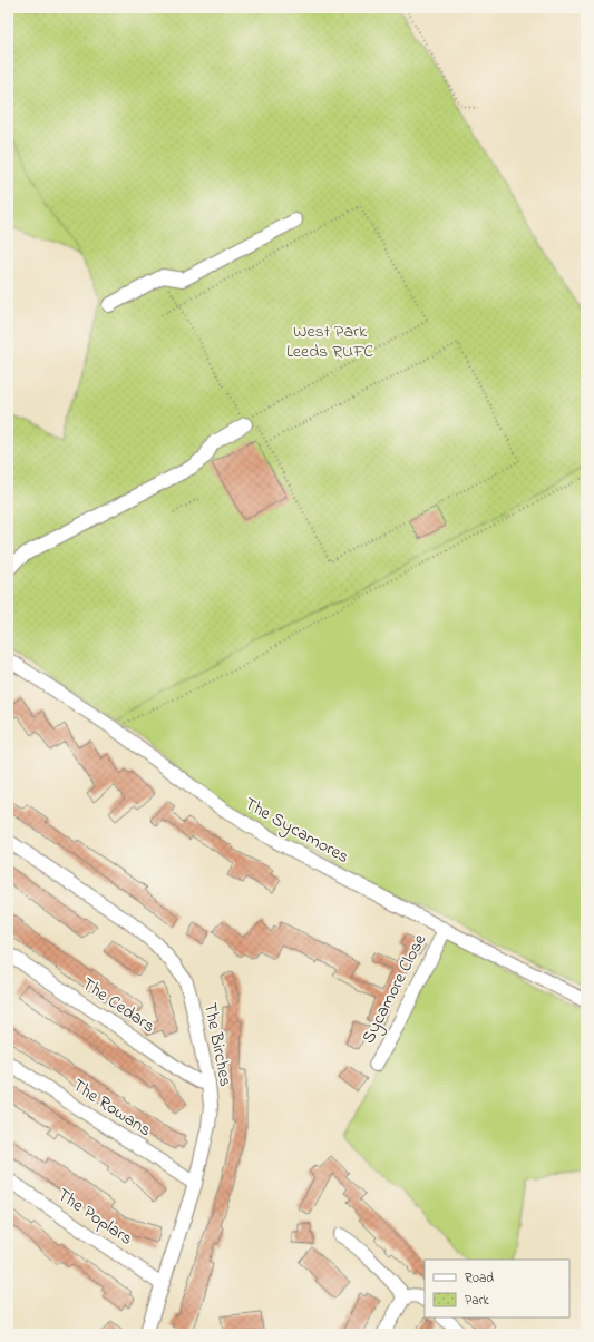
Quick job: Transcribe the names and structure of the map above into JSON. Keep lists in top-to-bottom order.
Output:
{
  "streets": {
    "street": [
      "The Sycamores",
      "Sycamore Close",
      "The Cedars",
      "The Birches",
      "The Rowans",
      "The Poplars"
    ]
  },
  "crossings": [
    ["The Sycamores", "Sycamore Close"],
    ["The Cedars", "The Birches"],
    ["The Birches", "The Rowans"],
    ["The Birches", "The Poplars"]
  ],
  "parks": ["West Park Leeds RUFC"],
  "legend": ["Road", "Park"]
}
